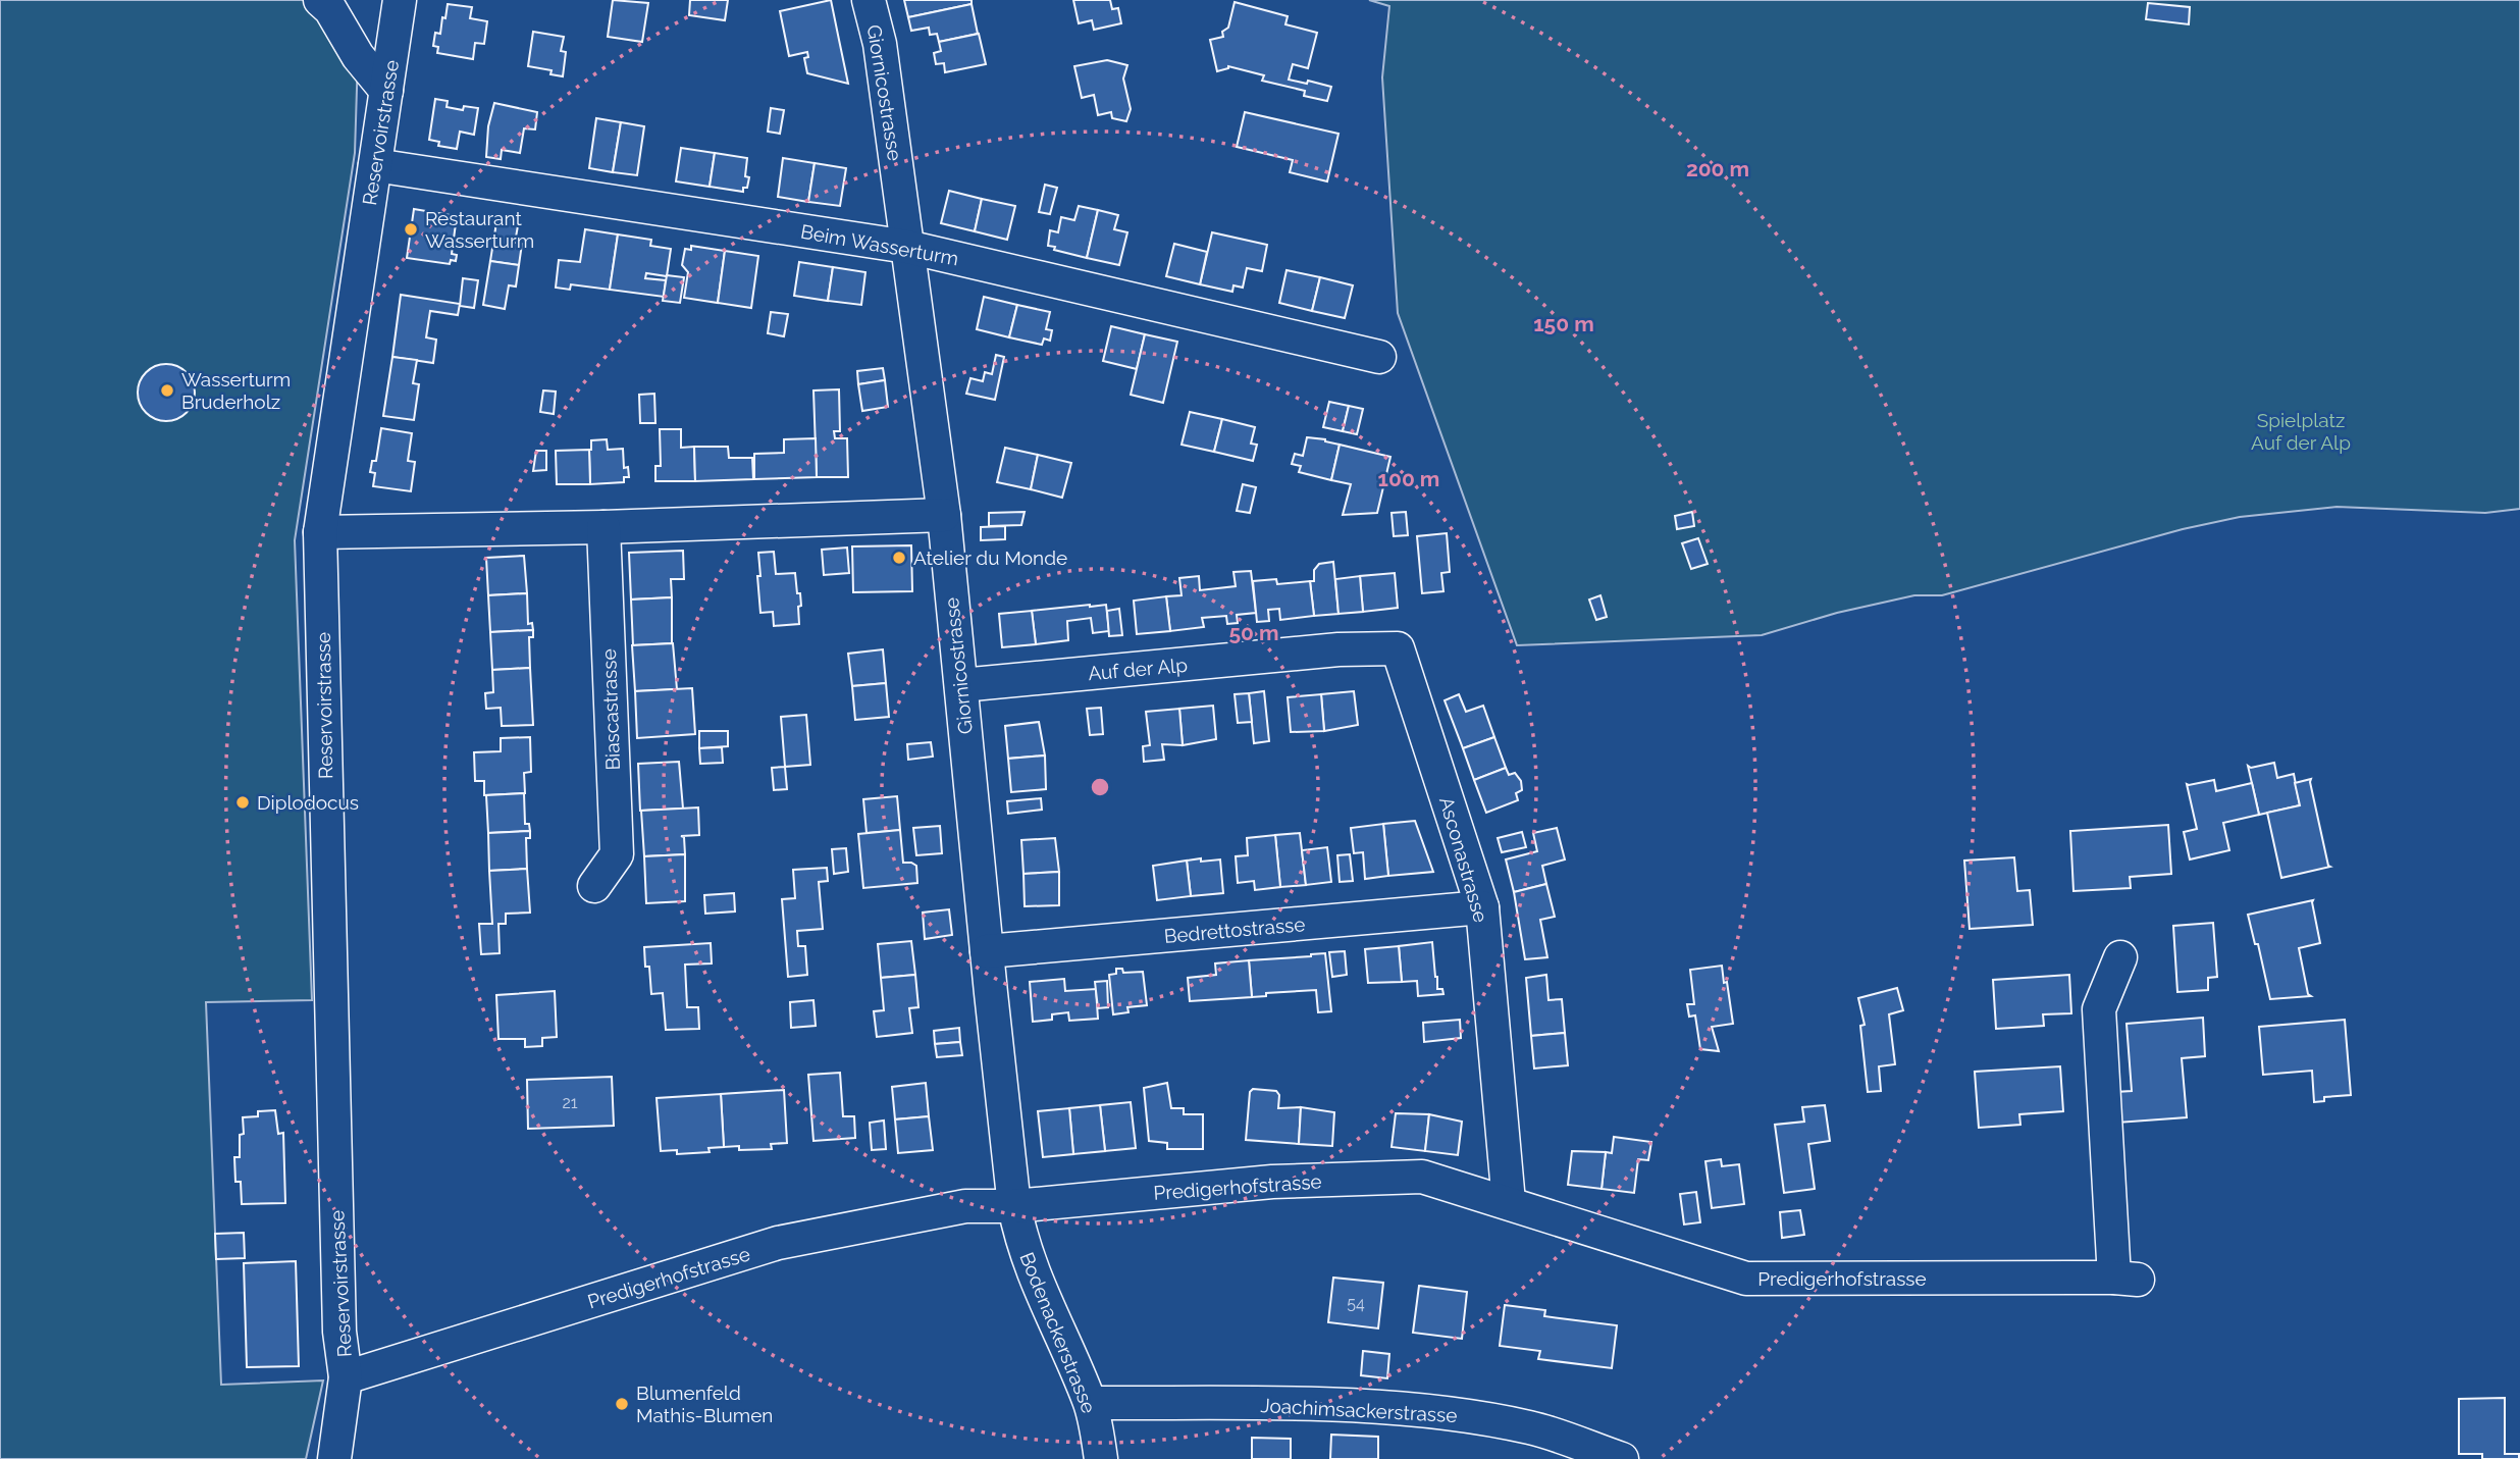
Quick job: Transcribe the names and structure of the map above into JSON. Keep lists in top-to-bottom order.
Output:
{
  "streets": {
    "street": [
      "Giornicostrasse",
      "Reservoirstrasse",
      "Beim Wasserturm",
      "Auf der Alp",
      "Biascastrasse",
      "Asconastrasse",
      "Bedrettostrasse",
      "Predigerhofstrasse",
      "Bodenackerstrasse",
      "Joachimsackerstrasse"
    ]
  },
  "crossings": [
    ["Giornicostrasse", "Beim Wasserturm"],
    ["Giornicostrasse", "Auf der Alp"],
    ["Giornicostrasse", "Bedrettostrasse"],
    ["Giornicostrasse", "Predigerhofstrasse"],
    ["Giornicostrasse", "Bodenackerstrasse"],
    ["Reservoirstrasse", "Beim Wasserturm"],
    ["Reservoirstrasse", "Predigerhofstrasse"],
    ["Auf der Alp", "Asconastrasse"],
    ["Asconastrasse", "Bedrettostrasse"],
    ["Asconastrasse", "Predigerhofstrasse"],
    ["Predigerhofstrasse", "Bodenackerstrasse"],
    ["Bodenackerstrasse", "Joachimsackerstrasse"]
  ],
  "parks": ["Spielplatz Auf der Alp"],
  "places": [
    "Restaurant Wasserturm",
    "Wasserturm Bruderholz",
    "Atelier du Monde",
    "Diplodocus",
    "Blumenfeld Mathis-Blumen"
  ],
  "house_numbers": ["21", "54"],
  "rings": [
    "200 m",
    "150 m",
    "100 m",
    "50 m"
  ]
}
